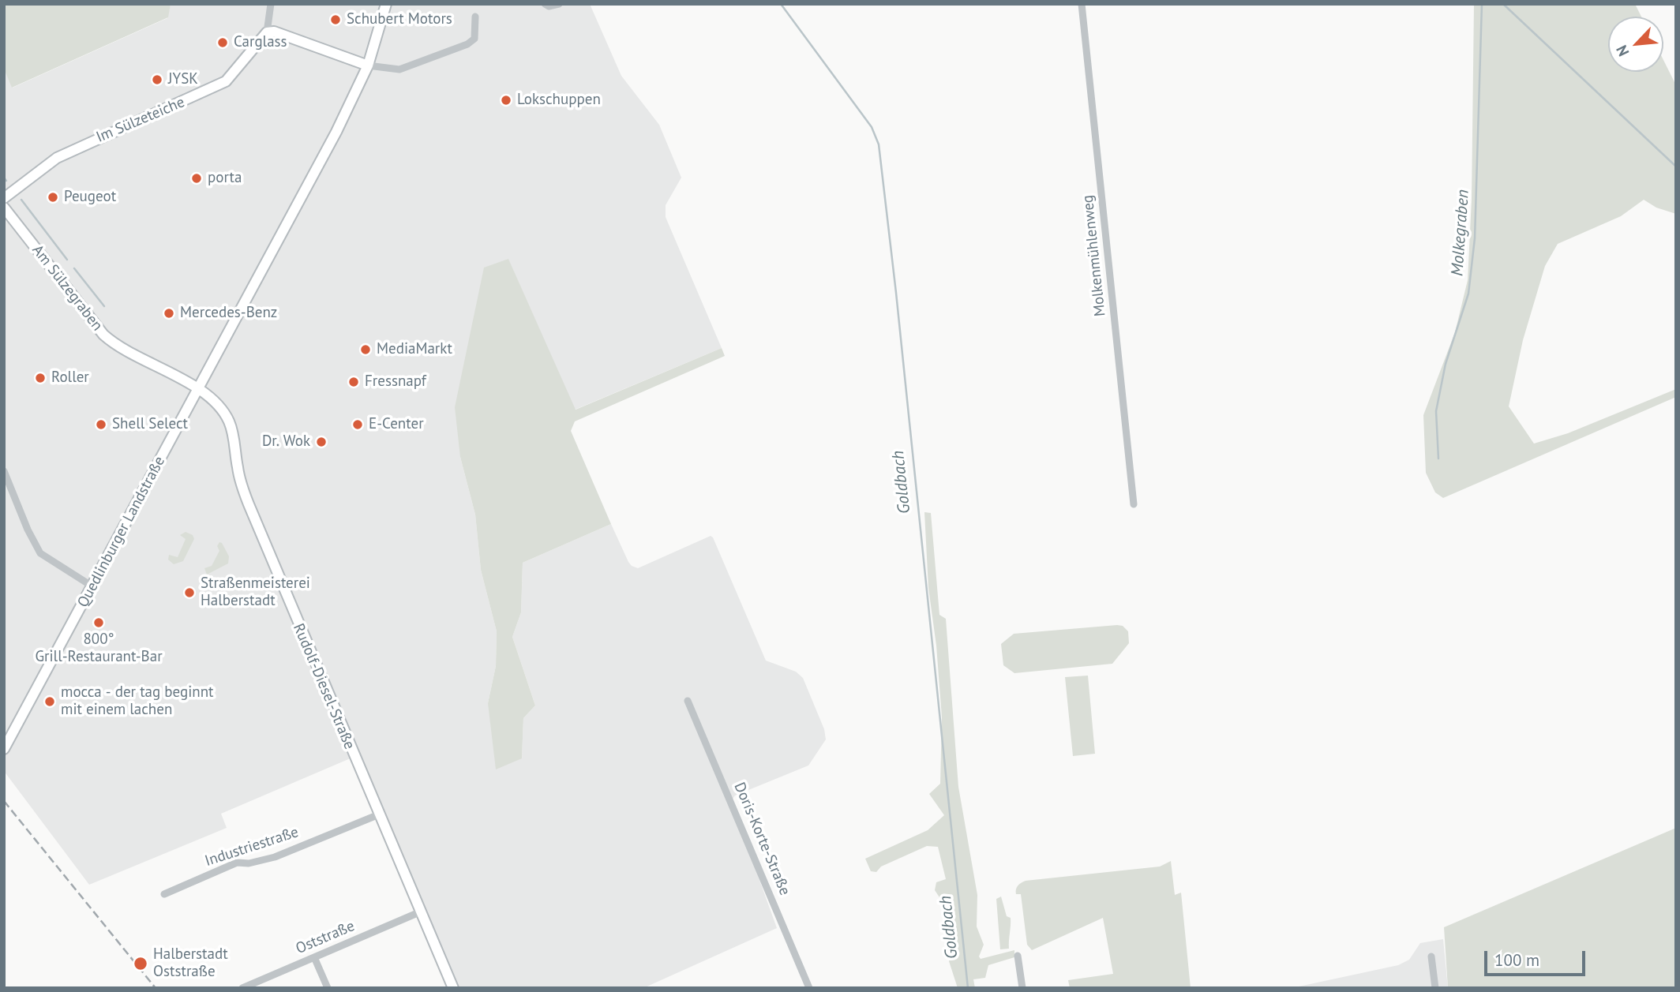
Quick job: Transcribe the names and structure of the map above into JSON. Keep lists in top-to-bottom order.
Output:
{
  "streets": {
    "street": [
      "Im Sülzeteiche",
      "Molkenmühlenweg",
      "Am Sülzegraben",
      "Quedlinburger Landstraße",
      "Rudolf-Diesel-Straße",
      "Doris-Korte-Straße",
      "Industriestraße",
      "Oststraße"
    ]
  },
  "crossings": [
    ["Am Sülzegraben", "Quedlinburger Landstraße"],
    ["Am Sülzegraben", "Rudolf-Diesel-Straße"],
    ["Quedlinburger Landstraße", "Rudolf-Diesel-Straße"],
    ["Rudolf-Diesel-Straße", "Industriestraße"],
    ["Rudolf-Diesel-Straße", "Oststraße"]
  ],
  "water": ["Molkegraben", "Goldbach"],
  "places": [
    "Schubert Motors",
    "Carglass",
    "JYSK",
    "Lokschuppen",
    "porta",
    "Peugeot",
    "Mercedes-Benz",
    "MediaMarkt",
    "Roller",
    "Fressnapf",
    "Shell Select",
    "E-Center",
    "Dr. Wok",
    "Straßenmeisterei Halberstadt",
    "800° Grill-Restaurant-Bar",
    "mocca - der tag beginnt mit einem lachen",
    "Halberstadt Oststraße"
  ],
  "scale_bar": "100 m",
  "north": "bottom left"
}
